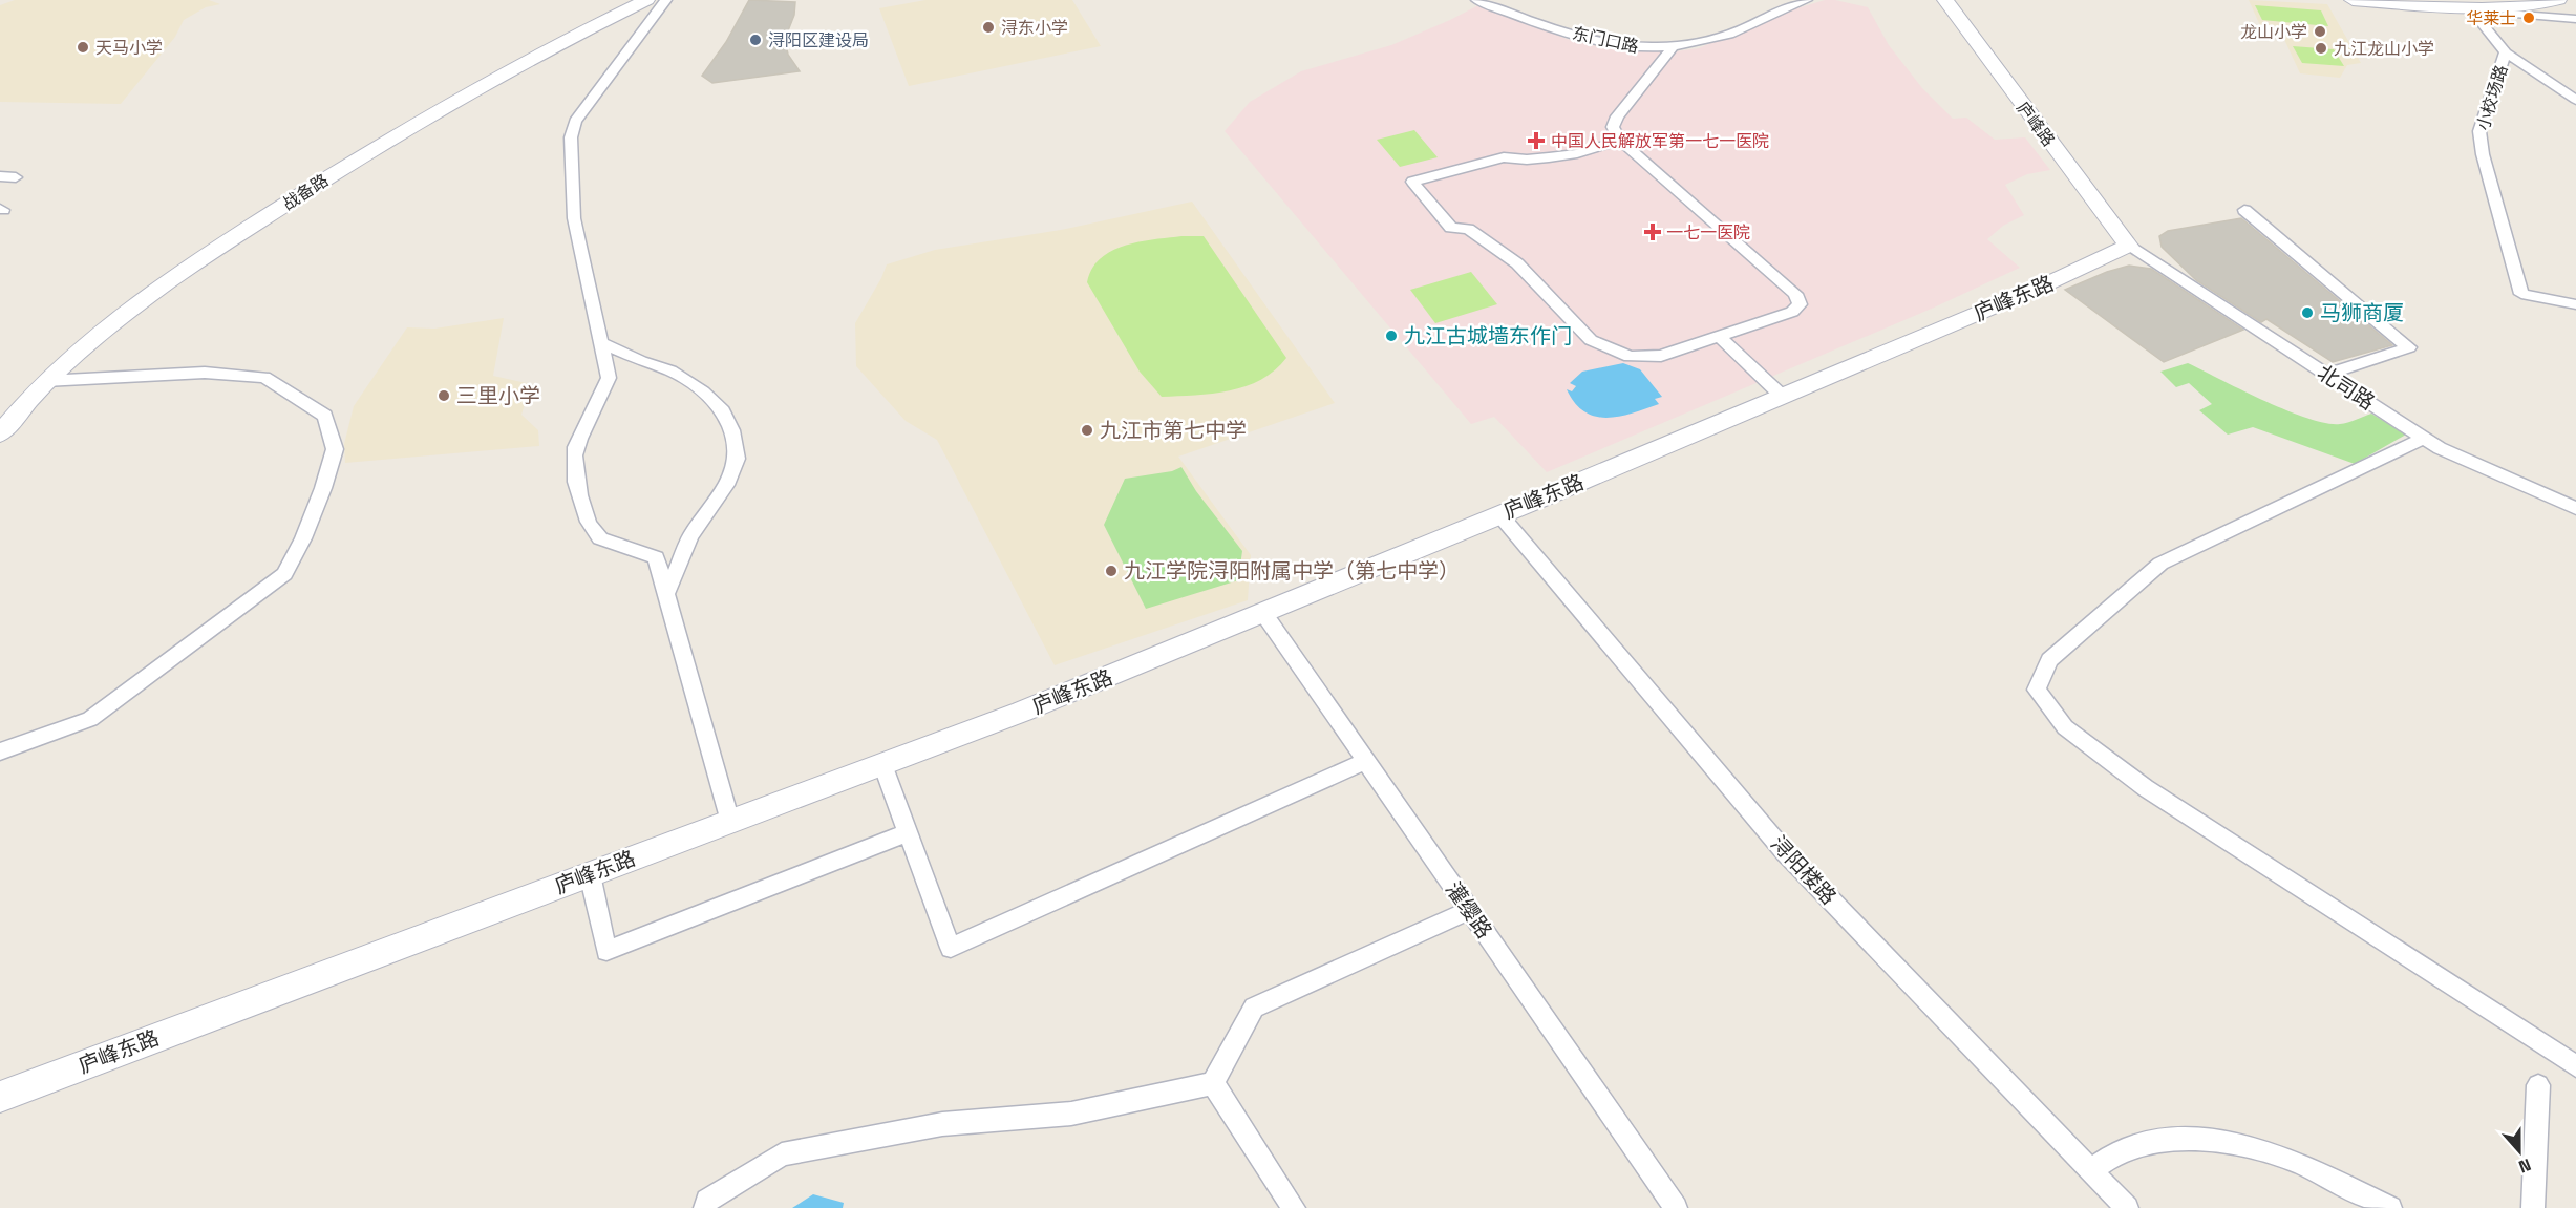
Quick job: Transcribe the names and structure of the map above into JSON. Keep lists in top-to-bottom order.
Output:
{
  "streets": {
    "main road": ["庐峰路", "战备路", "庐峰东路"],
    "street": [
      "东门口路",
      "小校场路",
      "北司路",
      "浔阳楼路",
      "灌缨路"
    ]
  },
  "crossings": [
    ["庐峰路", "庐峰东路"],
    ["庐峰路", "北司路"],
    ["庐峰东路", "北司路"],
    ["庐峰东路", "浔阳楼路"],
    ["庐峰东路", "灌缨路"]
  ],
  "places": {
    "other": [
      "华莱士",
      "浔东小学",
      "龙山小学",
      "浔阳区建设局",
      "天马小学",
      "九江龙山小学",
      "马狮商厦",
      "九江古城墙东作门",
      "三里小学",
      "九江市第七中学",
      "九江学院浔阳附属中学（第七中学）"
    ],
    "health": ["中国人民解放军第一七一医院", "一七一医院"]
  },
  "north": "bottom"
}
